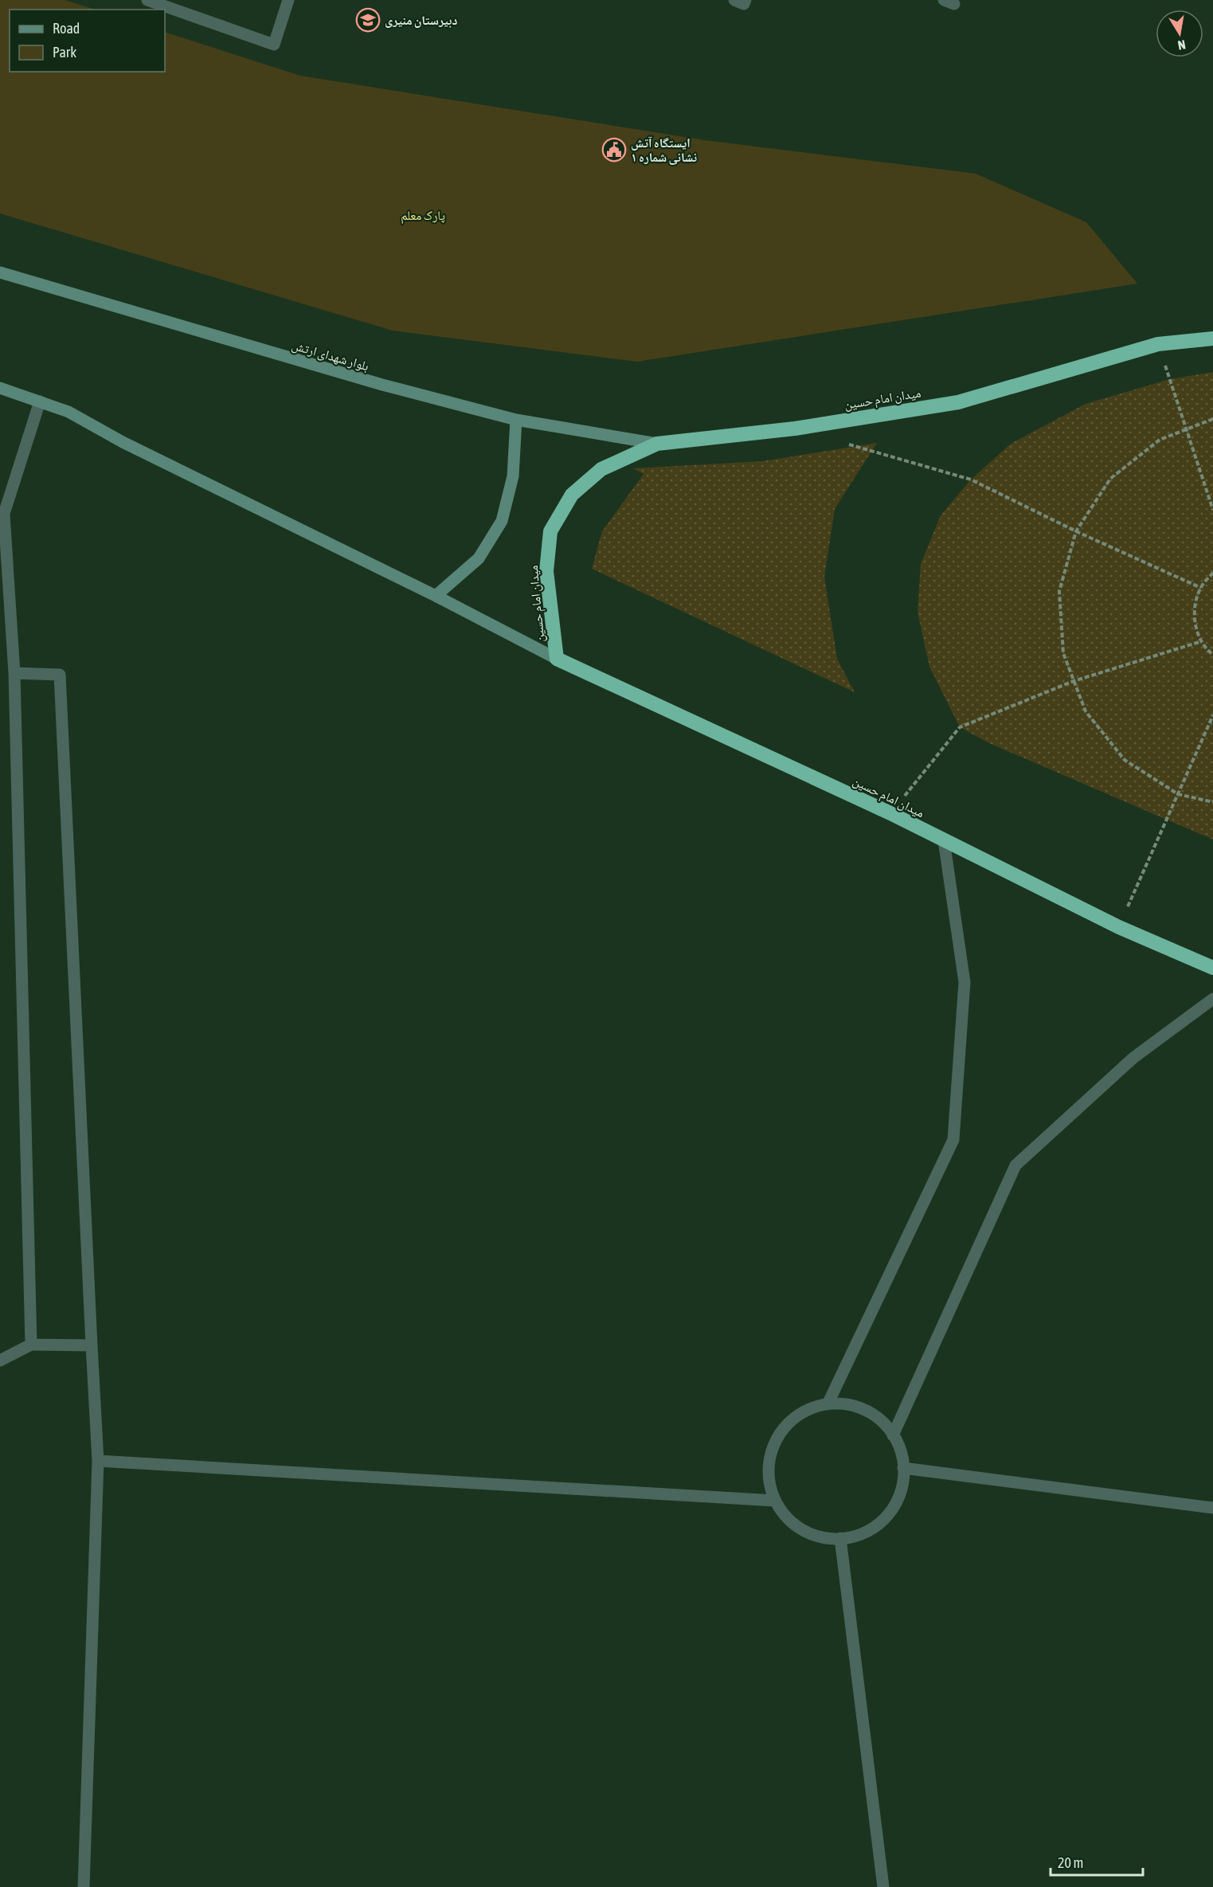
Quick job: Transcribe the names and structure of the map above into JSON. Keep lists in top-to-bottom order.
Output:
{
  "streets": {
    "highway": ["میدان امام حسین"],
    "main road": ["بلوار شهدای ارتش"]
  },
  "crossings": [
    ["بلوار شهدای ارتش", "میدان امام حسین"]
  ],
  "parks": ["پارک معلم"],
  "places": {
    "school or university": ["دبیرستان منیری"],
    "public building": ["ایستگاه آتش نشانی شماره ۱"]
  },
  "legend": ["Road", "Park"],
  "scale_bar": "20 m",
  "north": "bottom"
}
